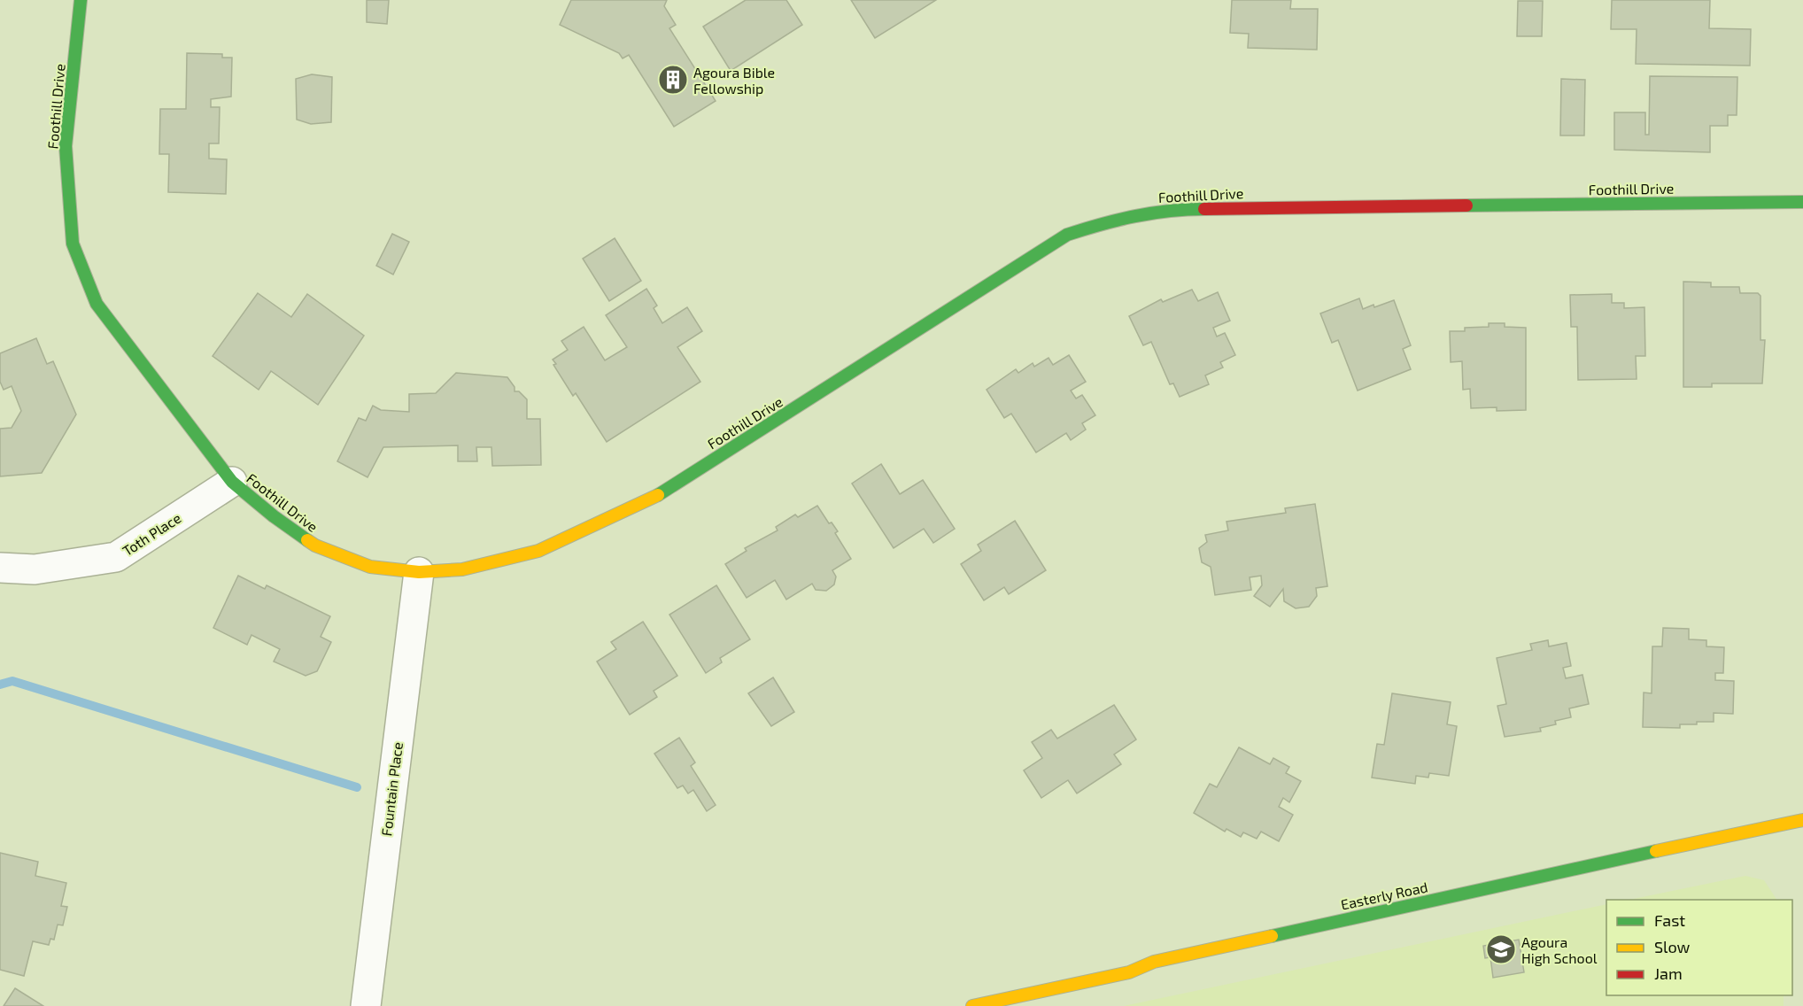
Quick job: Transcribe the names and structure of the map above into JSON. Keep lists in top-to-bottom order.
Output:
{
  "streets": {
    "street": [
      "Foothill Drive",
      "Toth Place",
      "Fountain Place",
      "Easterly Road"
    ]
  },
  "crossings": [
    ["Foothill Drive", "Toth Place"],
    ["Foothill Drive", "Fountain Place"]
  ],
  "places": {
    "building": ["Agoura Bible Fellowship"],
    "school or university": ["Agoura High School"]
  },
  "legend": ["Fast", "Slow", "Jam"]
}
